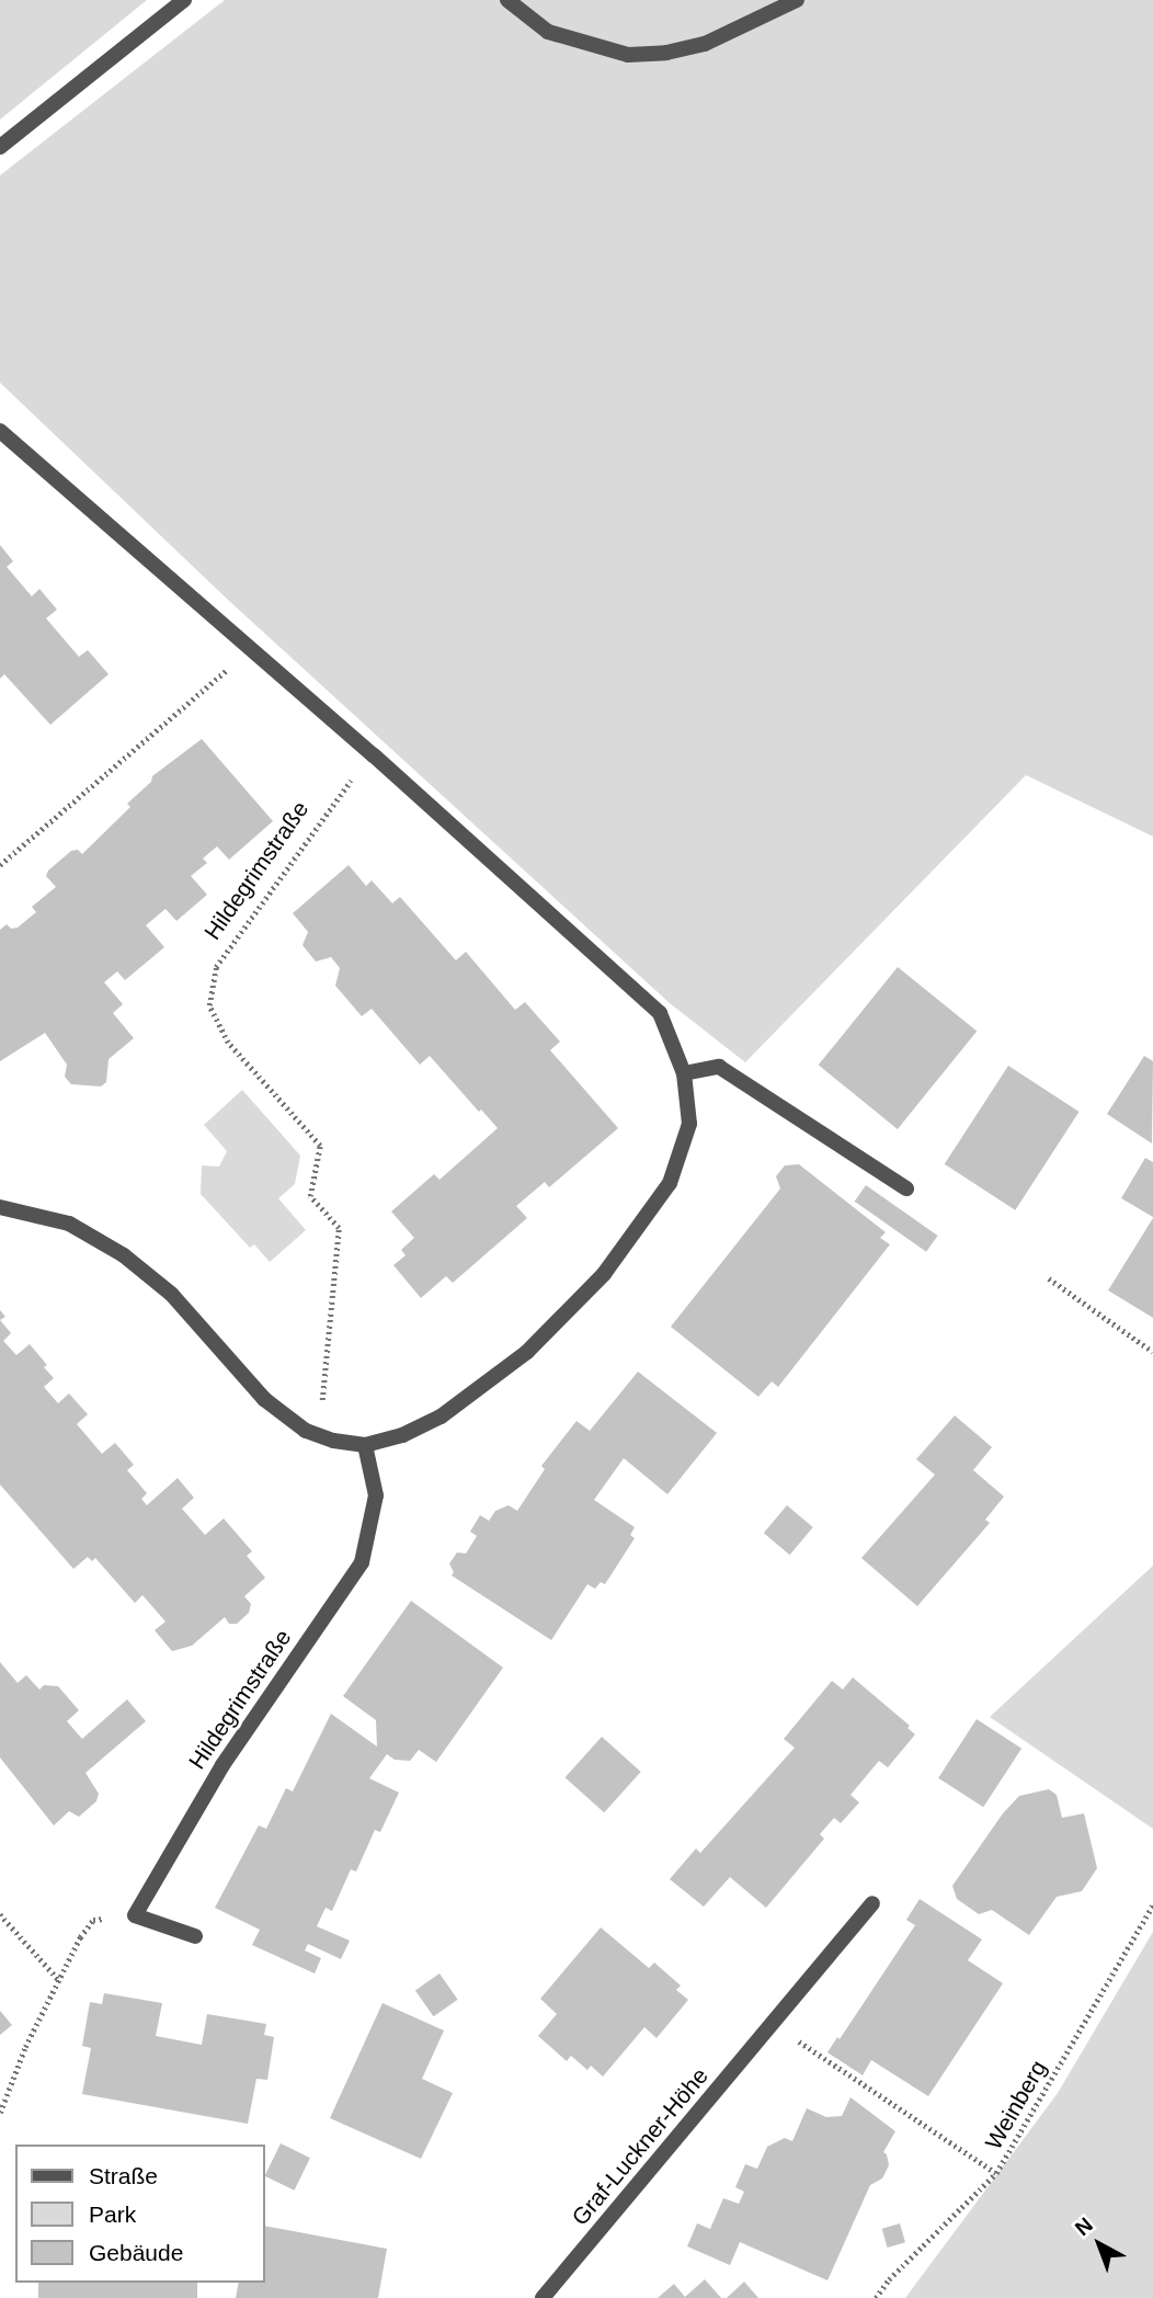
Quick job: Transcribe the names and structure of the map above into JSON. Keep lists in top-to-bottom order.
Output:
{
  "streets": {
    "street": ["Hildegrimstraße", "Graf-Luckner-Höhe"],
    "path": ["Weinberg"]
  },
  "legend": ["Straße", "Park", "Gebäude"],
  "north": "top left"
}
